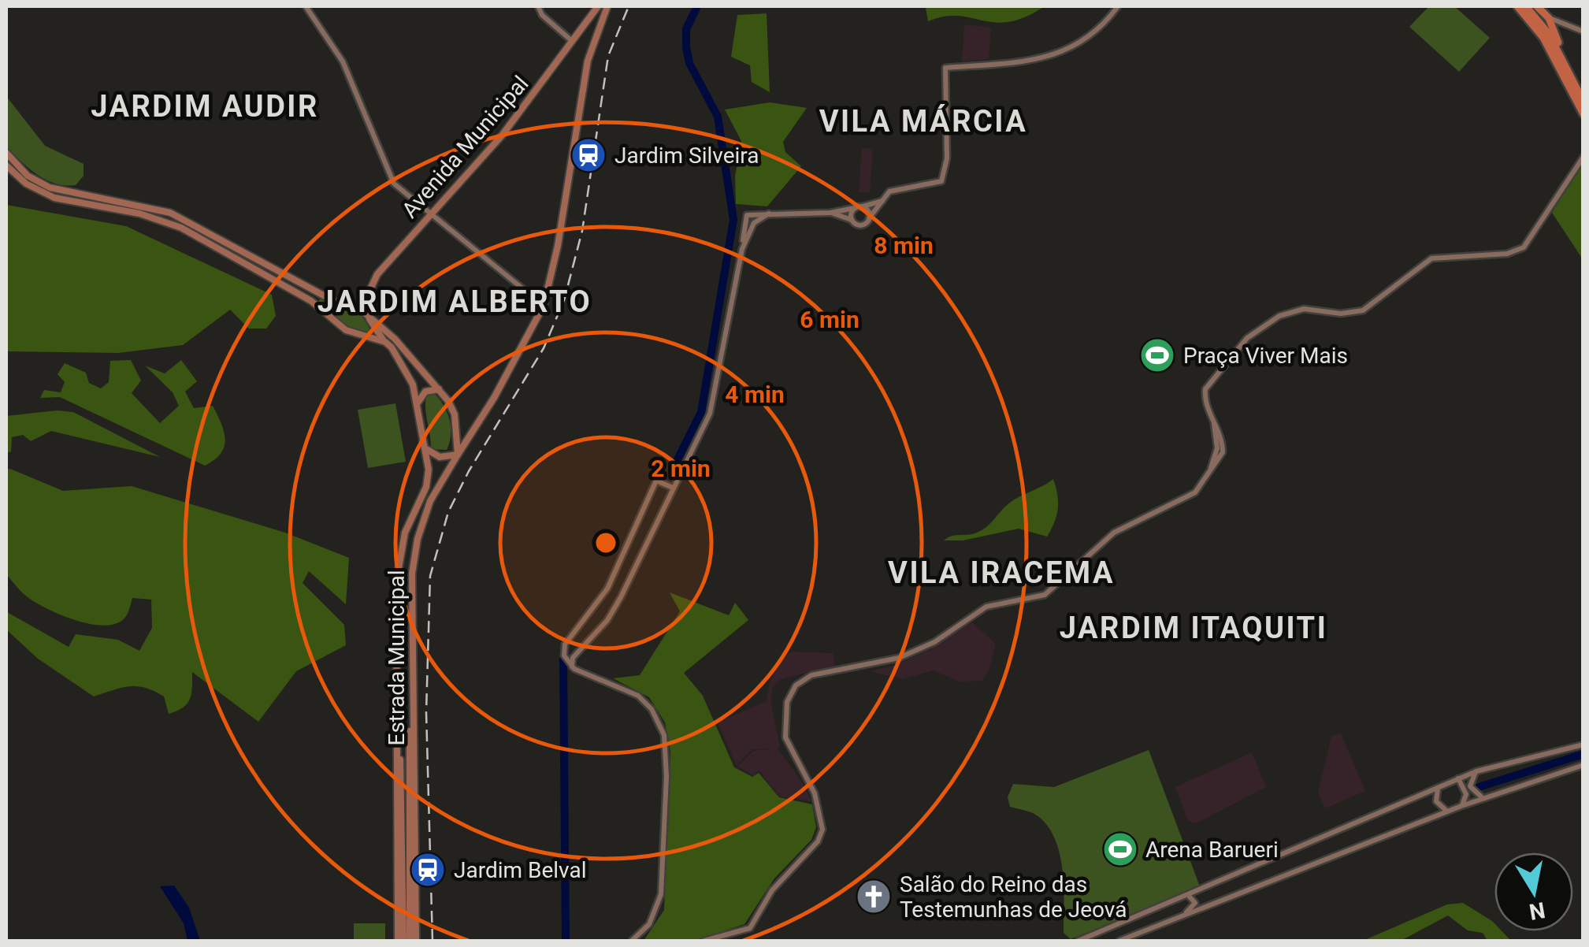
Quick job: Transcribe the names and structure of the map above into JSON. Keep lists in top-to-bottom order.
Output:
{
  "streets": {
    "main road": ["Avenida Municipal", "Estrada Municipal"]
  },
  "crossings": [
    ["Avenida Municipal", "Estrada Municipal"]
  ],
  "districts": [
    "JARDIM AUDIR",
    "VILA MÁRCIA",
    "JARDIM ALBERTO",
    "VILA IRACEMA",
    "JARDIM ITAQUITI"
  ],
  "places": {
    "station": ["Jardim Silveira", "Jardim Belval"],
    "sports": ["Praça Viver Mais", "Arena Barueri"],
    "church": ["Salão do Reino das Testemunhas de Jeová"]
  },
  "north": "bottom",
  "rings": [
    "8 min",
    "6 min",
    "4 min",
    "2 min"
  ]
}
